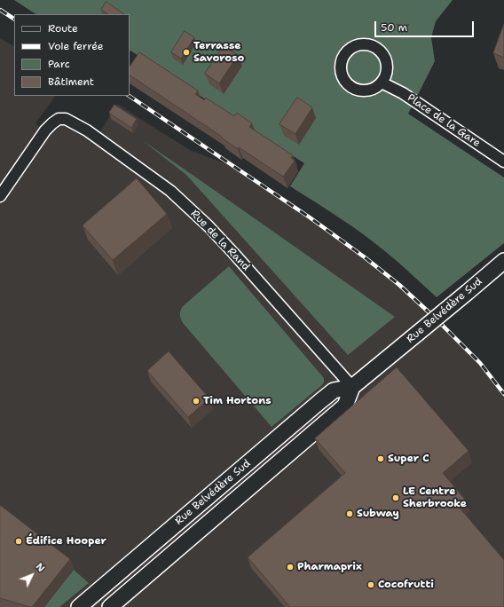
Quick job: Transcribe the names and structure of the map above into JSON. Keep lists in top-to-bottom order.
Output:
{
  "streets": {
    "main road": ["Rue Belvédère Sud"],
    "street": ["Place de la Gare", "Rue de la Rand"]
  },
  "crossings": [
    ["Rue de la Rand", "Rue Belvédère Sud"]
  ],
  "places": [
    "Terrasse Savoroso",
    "Tim Hortons",
    "Super C",
    "LE Centre Sherbrooke",
    "Subway",
    "Édifice Hooper",
    "Pharmaprix",
    "Cocofrutti"
  ],
  "legend": [
    "Route",
    "Voie ferrée",
    "Parc",
    "Bâtiment"
  ],
  "scale_bar": "50 m",
  "north": "top right"
}
